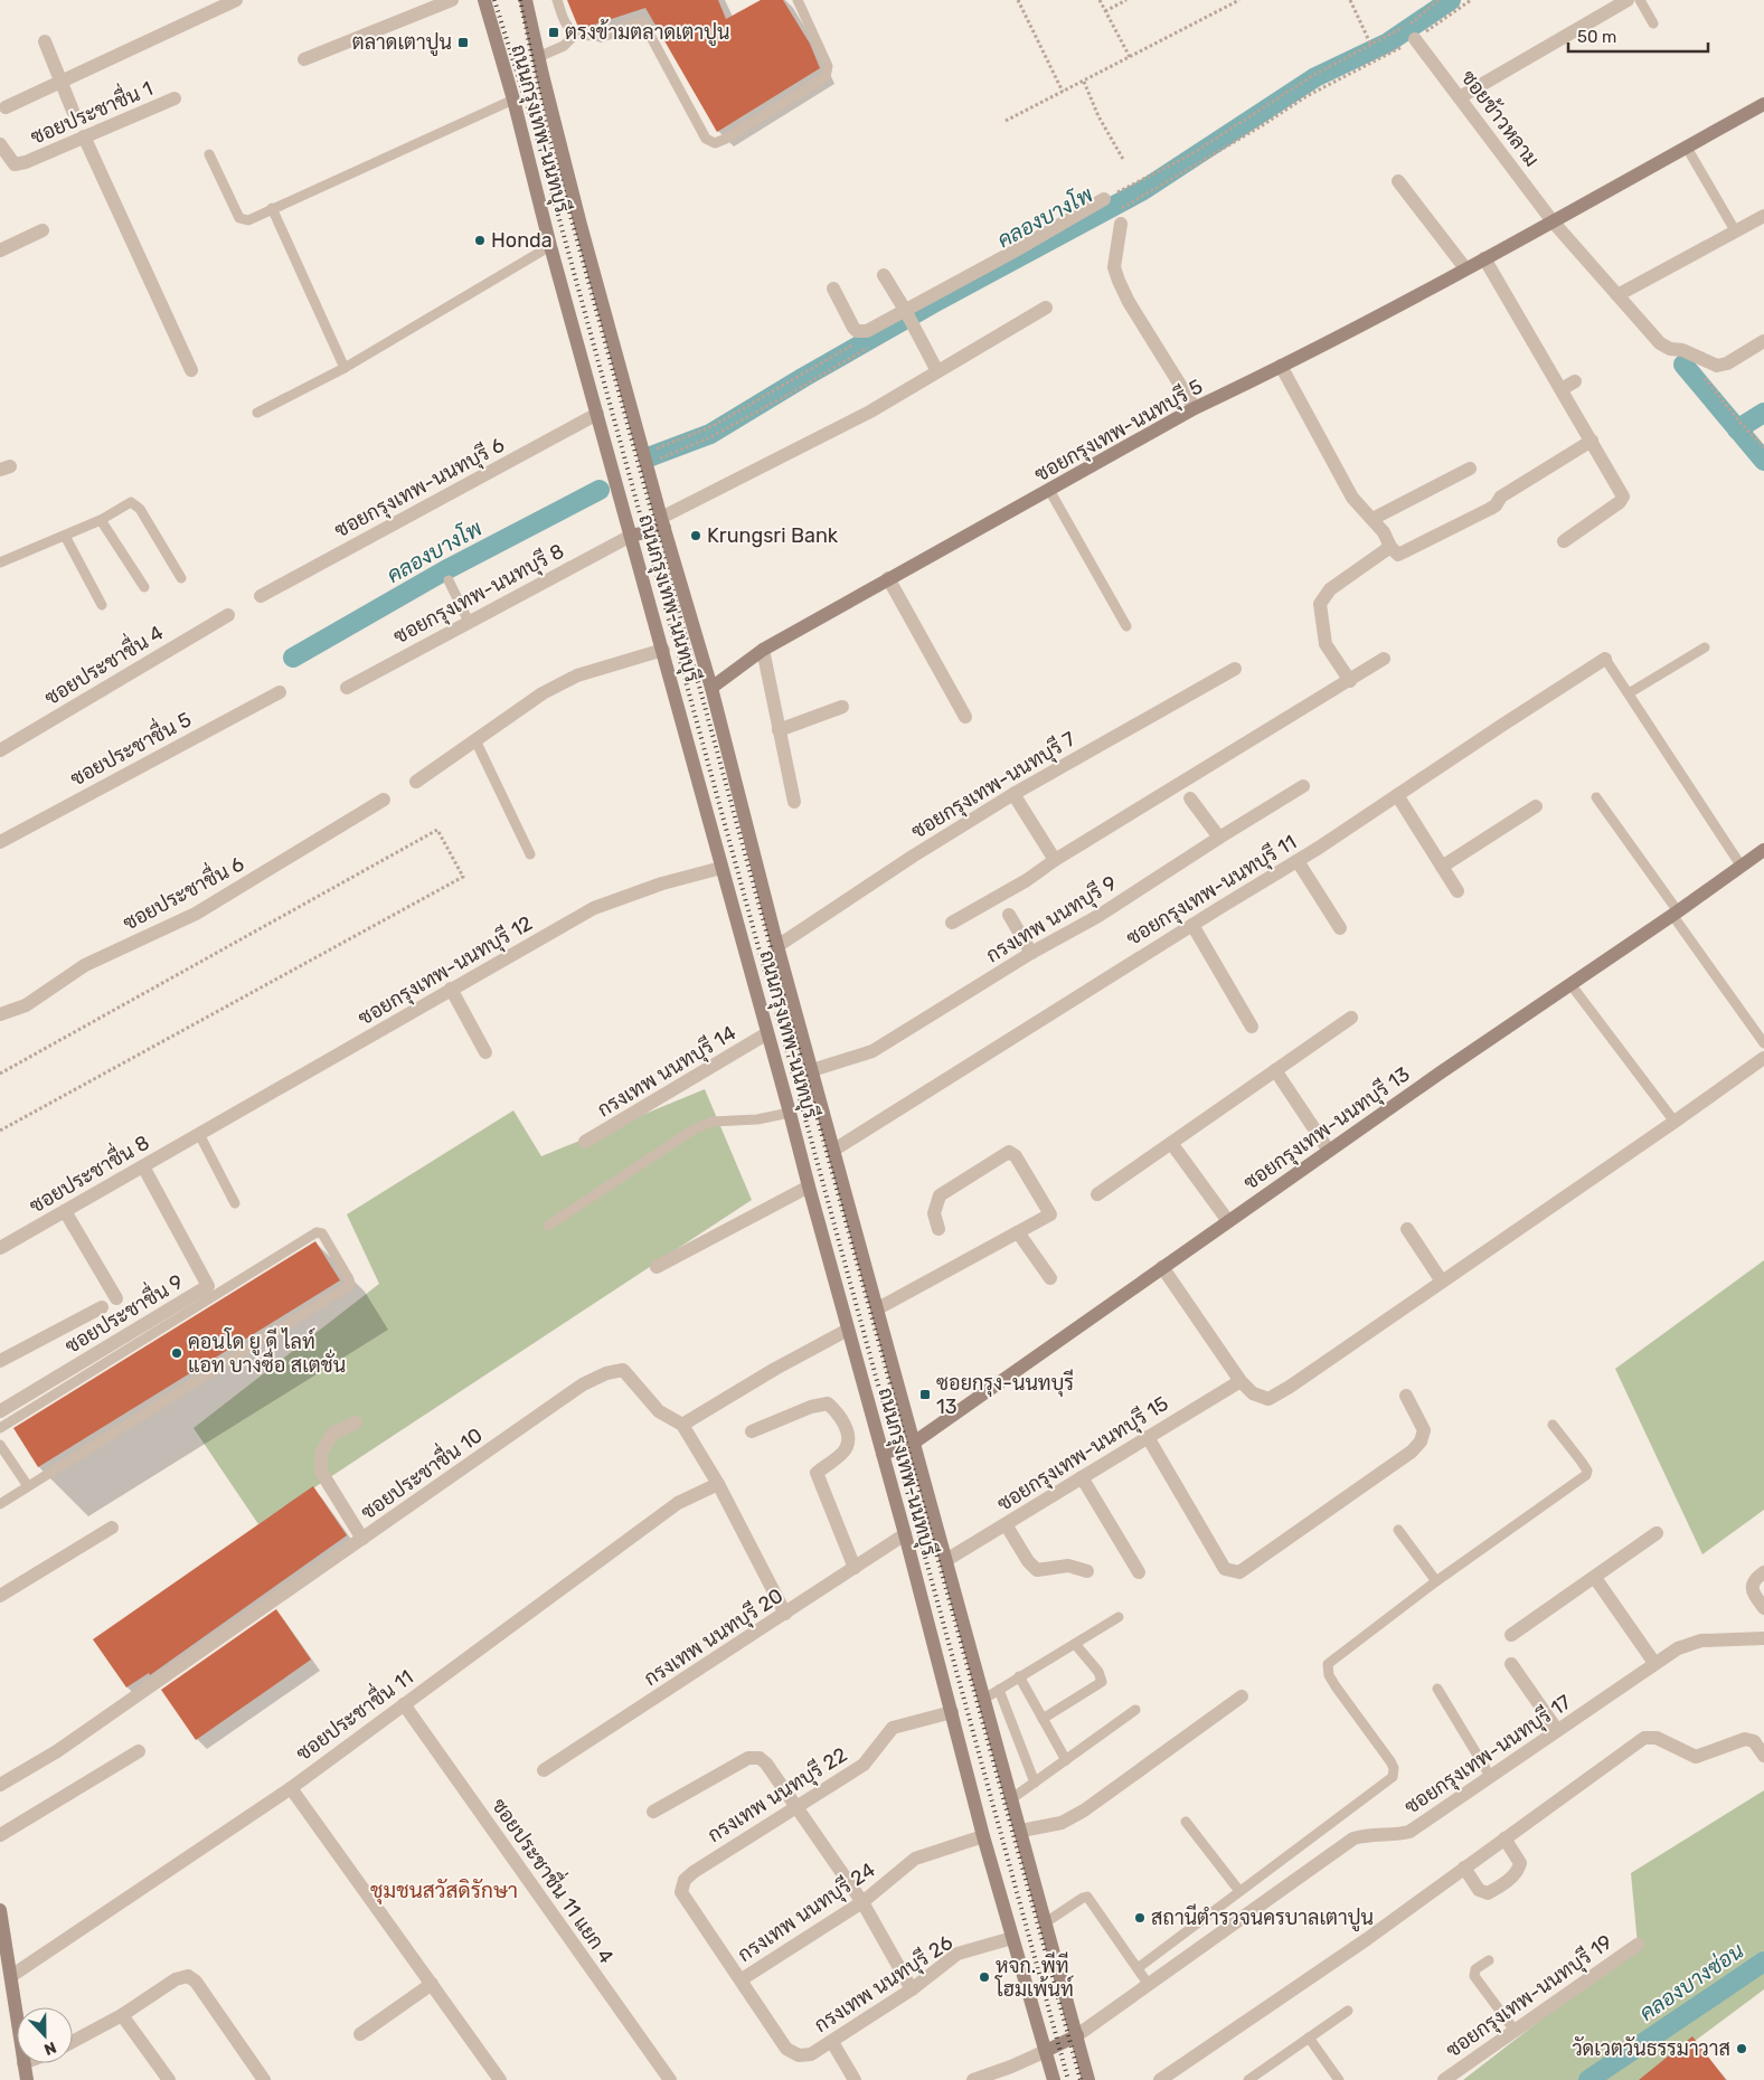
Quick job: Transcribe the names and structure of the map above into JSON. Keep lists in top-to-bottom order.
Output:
{
  "streets": {
    "main road": ["ถนนกรุงเทพ-นนทบุรี", "ซอยกรุงเทพ-นนทบุรี 5", "ซอยกรุงเทพ-นนทบุรี 13"],
    "street": [
      "ซอยประชาชื่น 1",
      "ซอยข้าวหลาม",
      "ซอยกรุงเทพ-นนทบุรี 6",
      "ซอยกรุงเทพ-นนทบุรี 8",
      "ซอยประชาชื่น 4",
      "ซอยประชาชื่น 5",
      "ซอยกรุงเทพ-นนทบุรี 7",
      "ซอยกรุงเทพ-นนทบุรี 11",
      "ซอยประชาชื่น 6",
      "กรงเทพ นนทบุรี 9",
      "ซอยกรุงเทพ-นนทบุรี 12",
      "กรงเทพ นนทบุรี 14",
      "ซอยประชาชื่น 8",
      "ซอยประชาชื่น 9",
      "ซอยกรุงเทพ-นนทบุรี 15",
      "ซอยประชาชื่น 10",
      "กรงเทพ นนทบุรี 20",
      "ซอยประชาชื่น 11",
      "ซอยกรุงเทพ-นนทบุรี 17",
      "กรงเทพ นนทบุรี 22",
      "ซอยประชาชื่น 11 แยก 4",
      "กรงเทพ นนทบุรี 24",
      "กรงเทพ นนทบุรี 26",
      "ซอยกรุงเทพ-นนทบุรี 19"
    ]
  },
  "crossings": [
    ["ซอยข้าวหลาม", "ซอยกรุงเทพ-นนทบุรี 5"],
    ["ถนนกรุงเทพ-นนทบุรี", "ซอยกรุงเทพ-นนทบุรี 5"],
    ["ถนนกรุงเทพ-นนทบุรี", "ซอยกรุงเทพ-นนทบุรี 6"],
    ["ถนนกรุงเทพ-นนทบุรี", "ซอยกรุงเทพ-นนทบุรี 8"],
    ["ถนนกรุงเทพ-นนทบุรี", "ซอยกรุงเทพ-นนทบุรี 7"],
    ["ถนนกรุงเทพ-นนทบุรี", "ซอยกรุงเทพ-นนทบุรี 11"],
    ["ถนนกรุงเทพ-นนทบุรี", "กรงเทพ นนทบุรี 9"],
    ["ถนนกรุงเทพ-นนทบุรี", "ซอยกรุงเทพ-นนทบุรี 12"],
    ["ถนนกรุงเทพ-นนทบุรี", "กรงเทพ นนทบุรี 14"],
    ["ถนนกรุงเทพ-นนทบุรี", "ซอยกรุงเทพ-นนทบุรี 13"],
    ["ถนนกรุงเทพ-นนทบุรี", "ซอยกรุงเทพ-นนทบุรี 15"],
    ["ถนนกรุงเทพ-นนทบุรี", "กรงเทพ นนทบุรี 20"],
    ["ถนนกรุงเทพ-นนทบุรี", "ซอยกรุงเทพ-นนทบุรี 17"],
    ["ถนนกรุงเทพ-นนทบุรี", "กรงเทพ นนทบุรี 22"],
    ["ถนนกรุงเทพ-นนทบุรี", "กรงเทพ นนทบุรี 24"],
    ["ถนนกรุงเทพ-นนทบุรี", "กรงเทพ นนทบุรี 26"],
    ["ซอยกรุงเทพ-นนทบุรี 12", "ซอยประชาชื่น 8"],
    ["ซอยประชาชื่น 8", "ซอยประชาชื่น 9"],
    ["ซอยประชาชื่น 10", "กรงเทพ นนทบุรี 20"],
    ["ซอยประชาชื่น 10", "ซอยประชาชื่น 11"],
    ["ซอยประชาชื่น 11", "ซอยประชาชื่น 11 แยก 4"],
    ["กรงเทพ นนทบุรี 22", "กรงเทพ นนทบุรี 24"],
    ["กรงเทพ นนทบุรี 22", "กรงเทพ นนทบุรี 26"]
  ],
  "districts": ["ชุมชนสวัสดิรักษา"],
  "water": ["คลองบางโพ", "คลองบางซ่อน"],
  "places": {
    "transit": ["ตรงข้ามตลาดเตาปูน", "ตลาดเตาปูน", "ซอยกรุง-นนทบุรี 13"],
    "other": [
      "Honda",
      "Krungsri Bank",
      "คอนโด ยู ดี ไลท์ แอท บางซื่อ สเตชั่น",
      "สถานีตำรวจนครบาลเตาปูน",
      "หจก. พีที โฮมเพ้นท์",
      "วัดเวตวันธรรมาวาส"
    ]
  },
  "scale_bar": "50 m",
  "north": "bottom"
}
